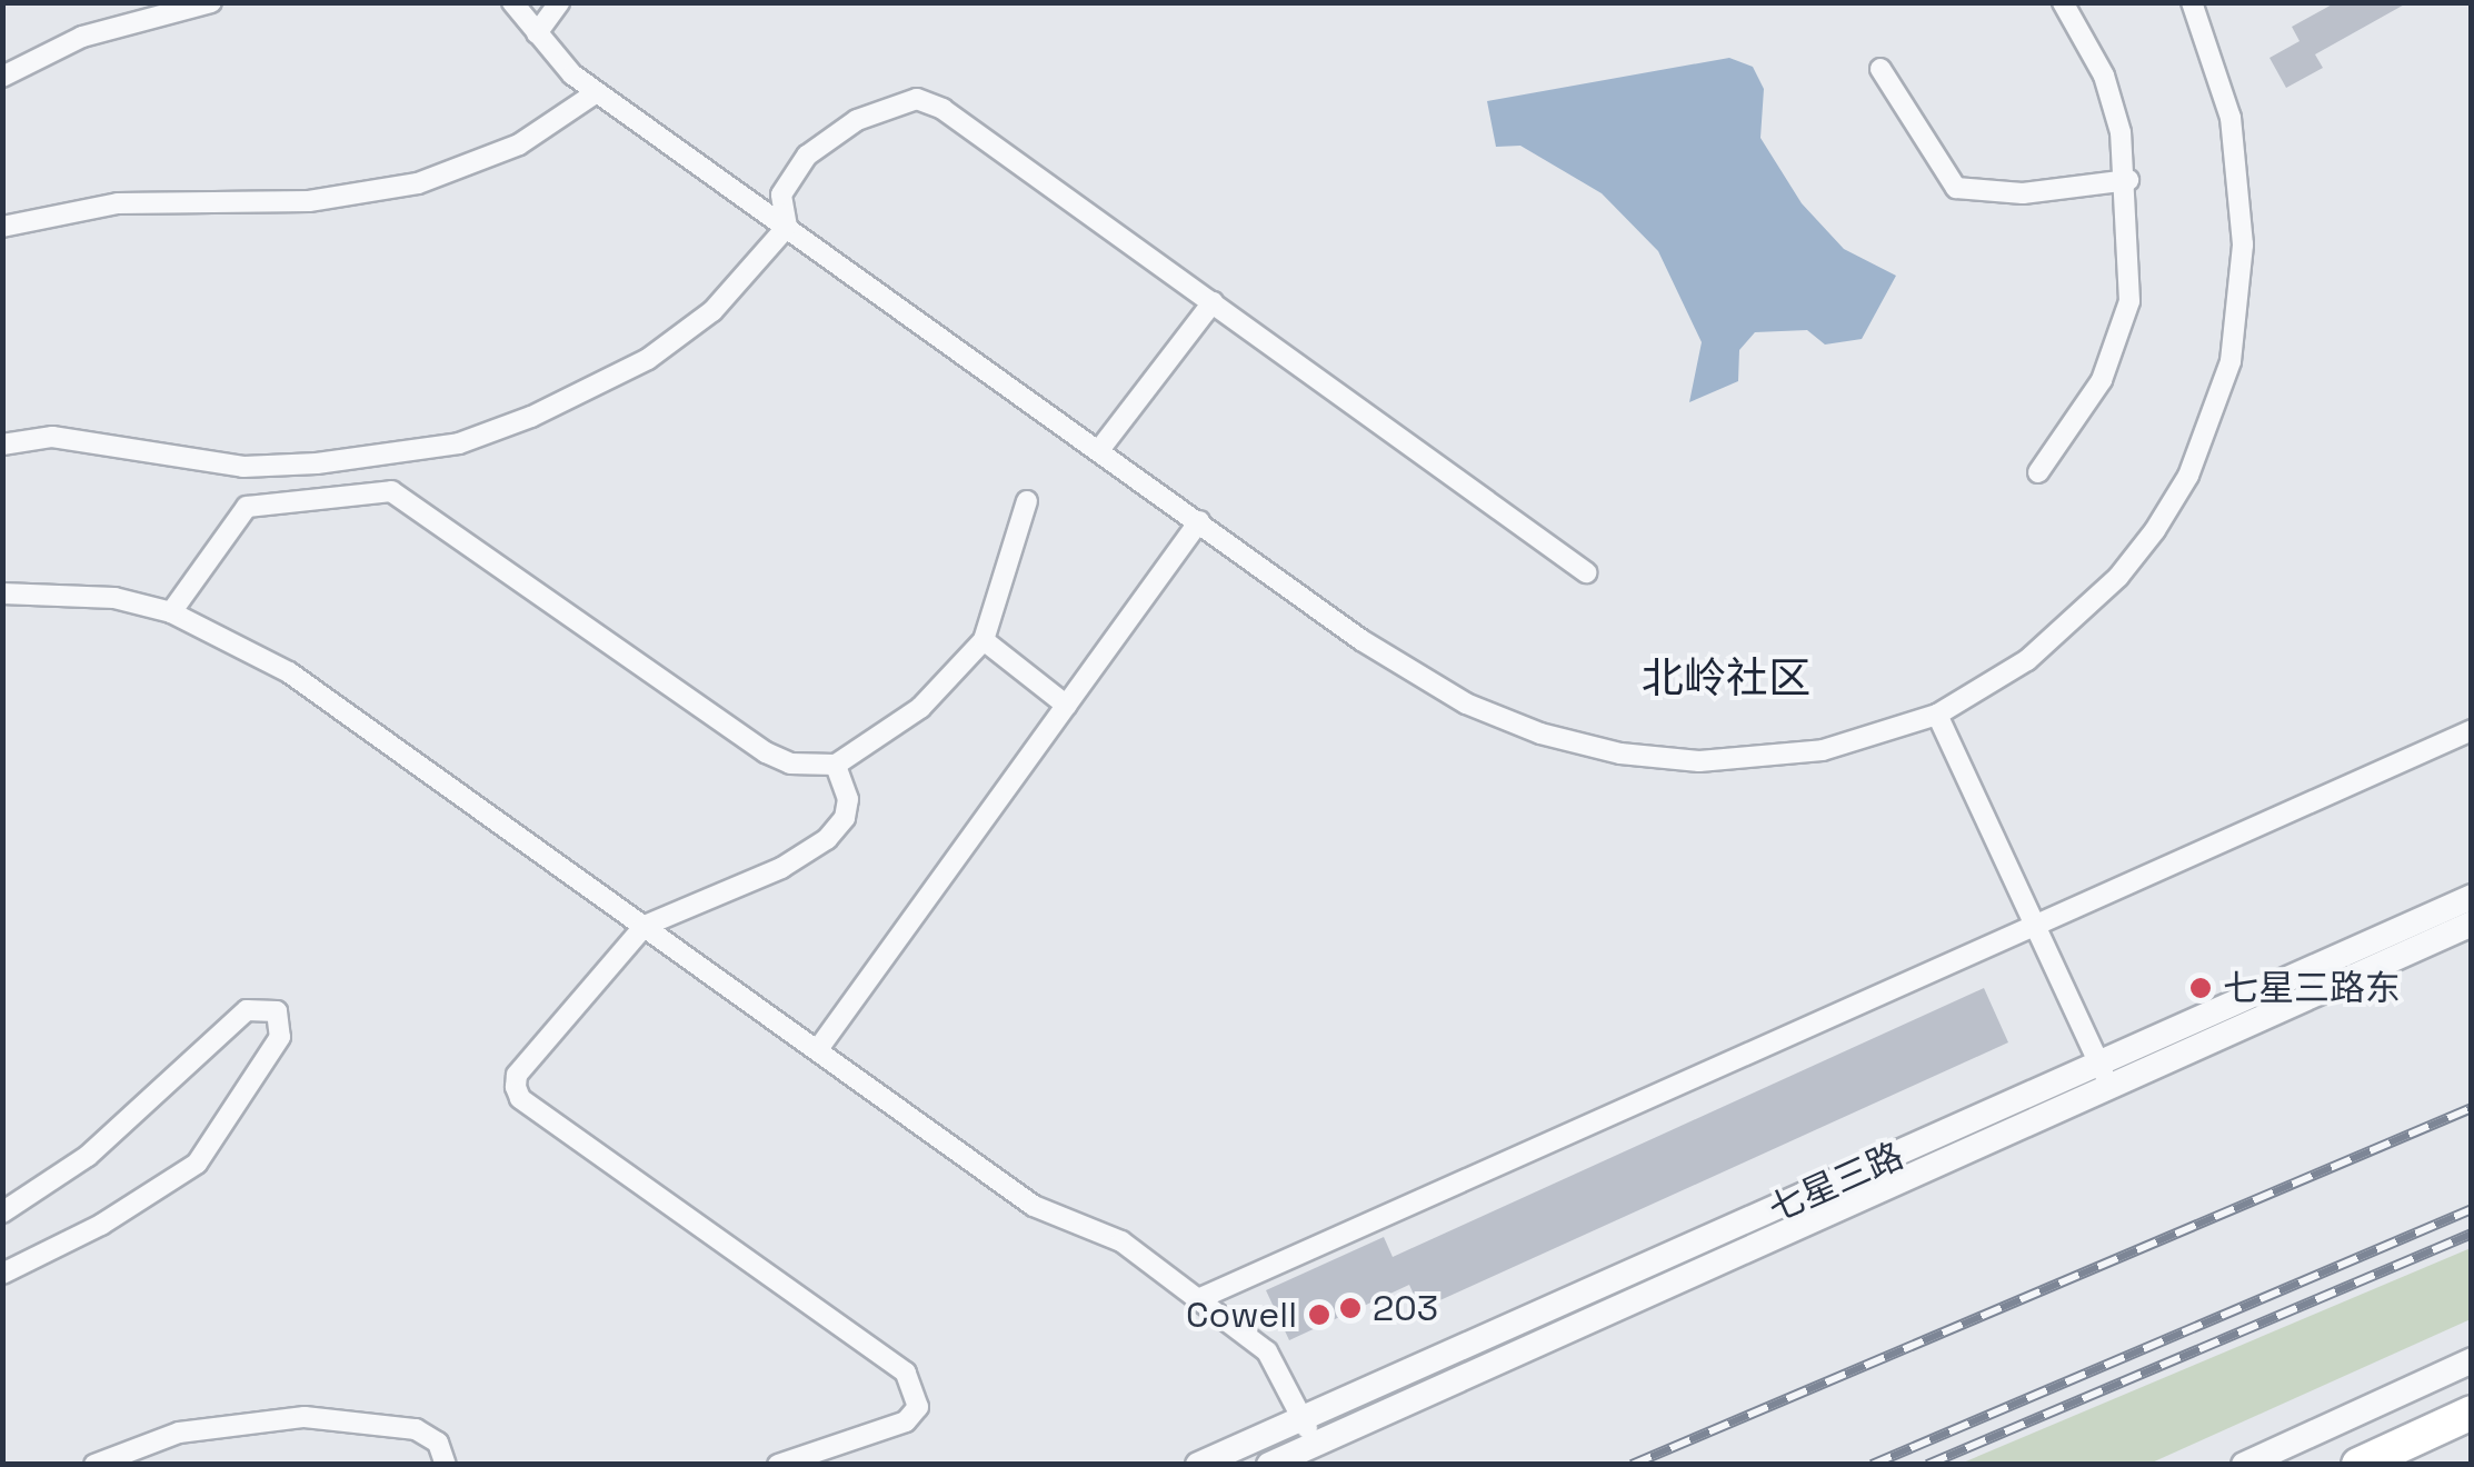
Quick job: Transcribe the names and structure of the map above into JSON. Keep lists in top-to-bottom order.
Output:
{
  "streets": {
    "street": ["七星三路"]
  },
  "districts": ["北岭社区"],
  "places": ["七星三路东", "203", "Cowell"]
}
